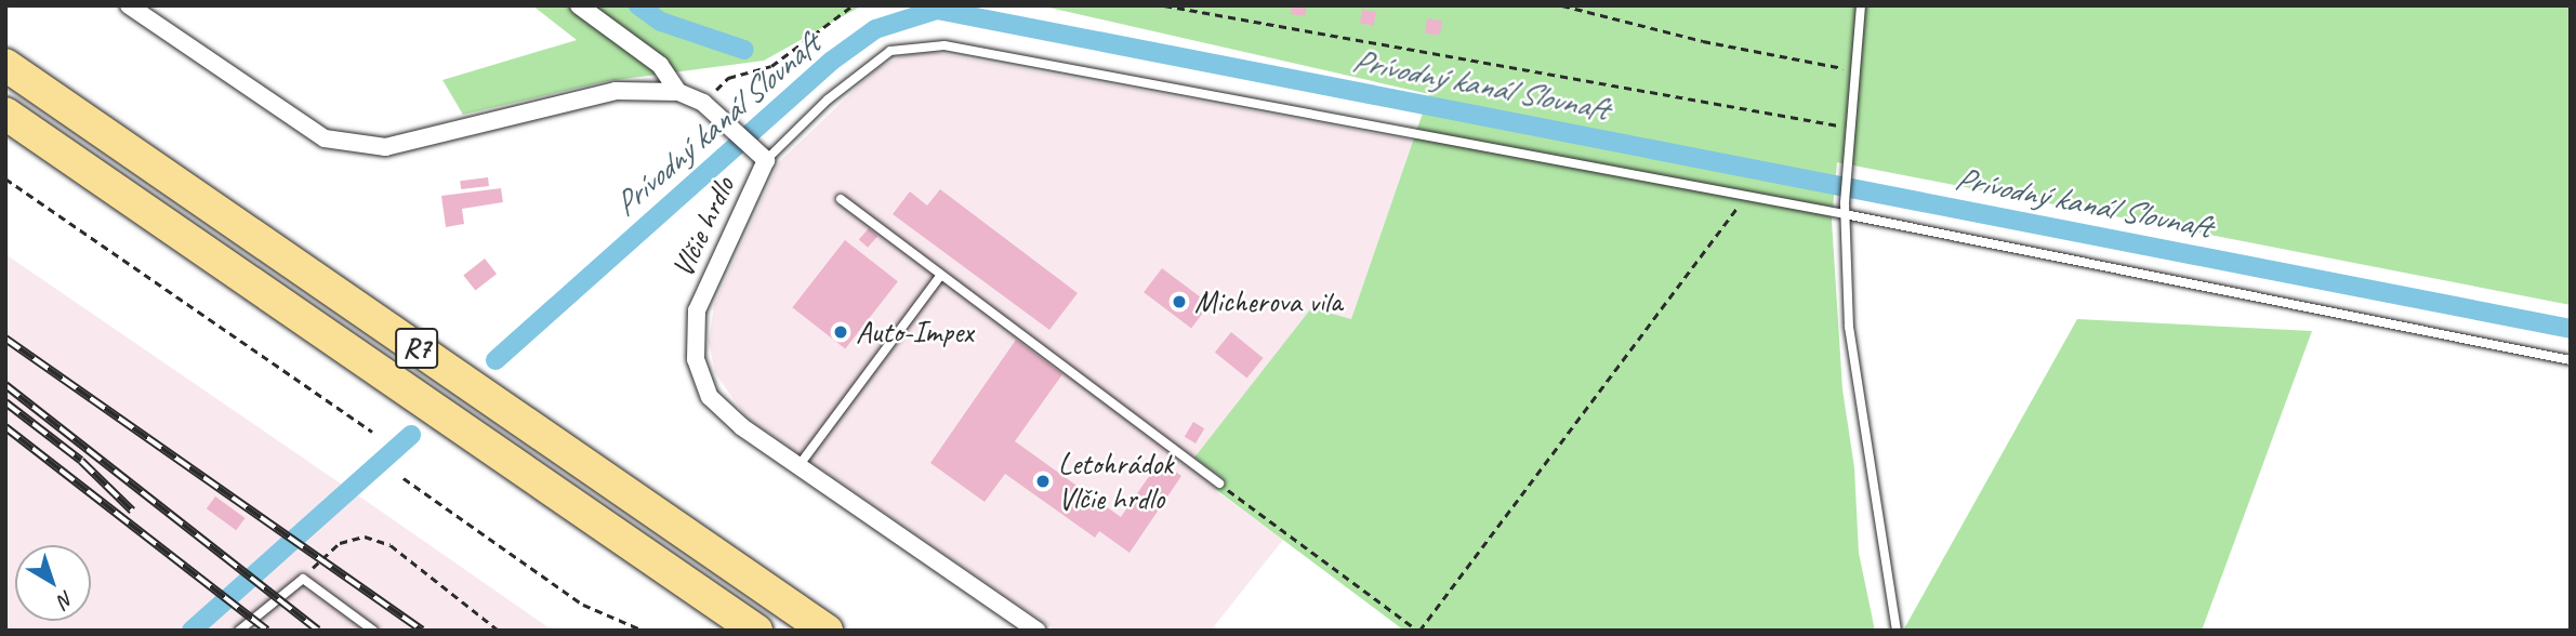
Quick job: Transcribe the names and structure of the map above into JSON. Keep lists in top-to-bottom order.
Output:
{
  "streets": {
    "highway": ["R7"],
    "street": ["Vlčie hrdlo"]
  },
  "water": ["Prívodný kanál Slovnaft"],
  "places": ["Micherova vila", "Auto-Impex", "Letohrádok Vlčie hrdlo"],
  "north": "bottom right"
}
